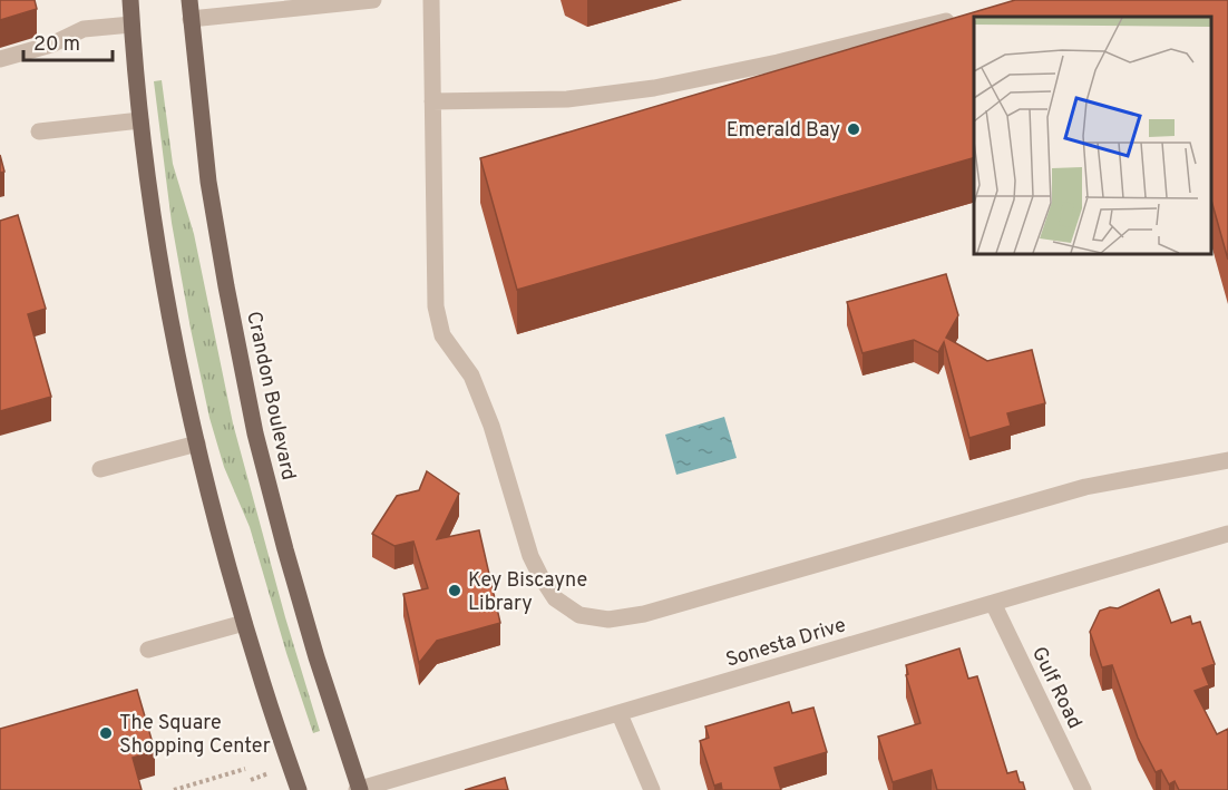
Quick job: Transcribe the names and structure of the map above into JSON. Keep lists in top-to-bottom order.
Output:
{
  "streets": {
    "main road": ["Crandon Boulevard"],
    "street": ["Sonesta Drive", "Gulf Road"]
  },
  "crossings": [
    ["Crandon Boulevard", "Sonesta Drive"],
    ["Sonesta Drive", "Gulf Road"]
  ],
  "places": ["Emerald Bay", "Key Biscayne Library", "The Square Shopping Center"],
  "scale_bar": "20 m"
}
